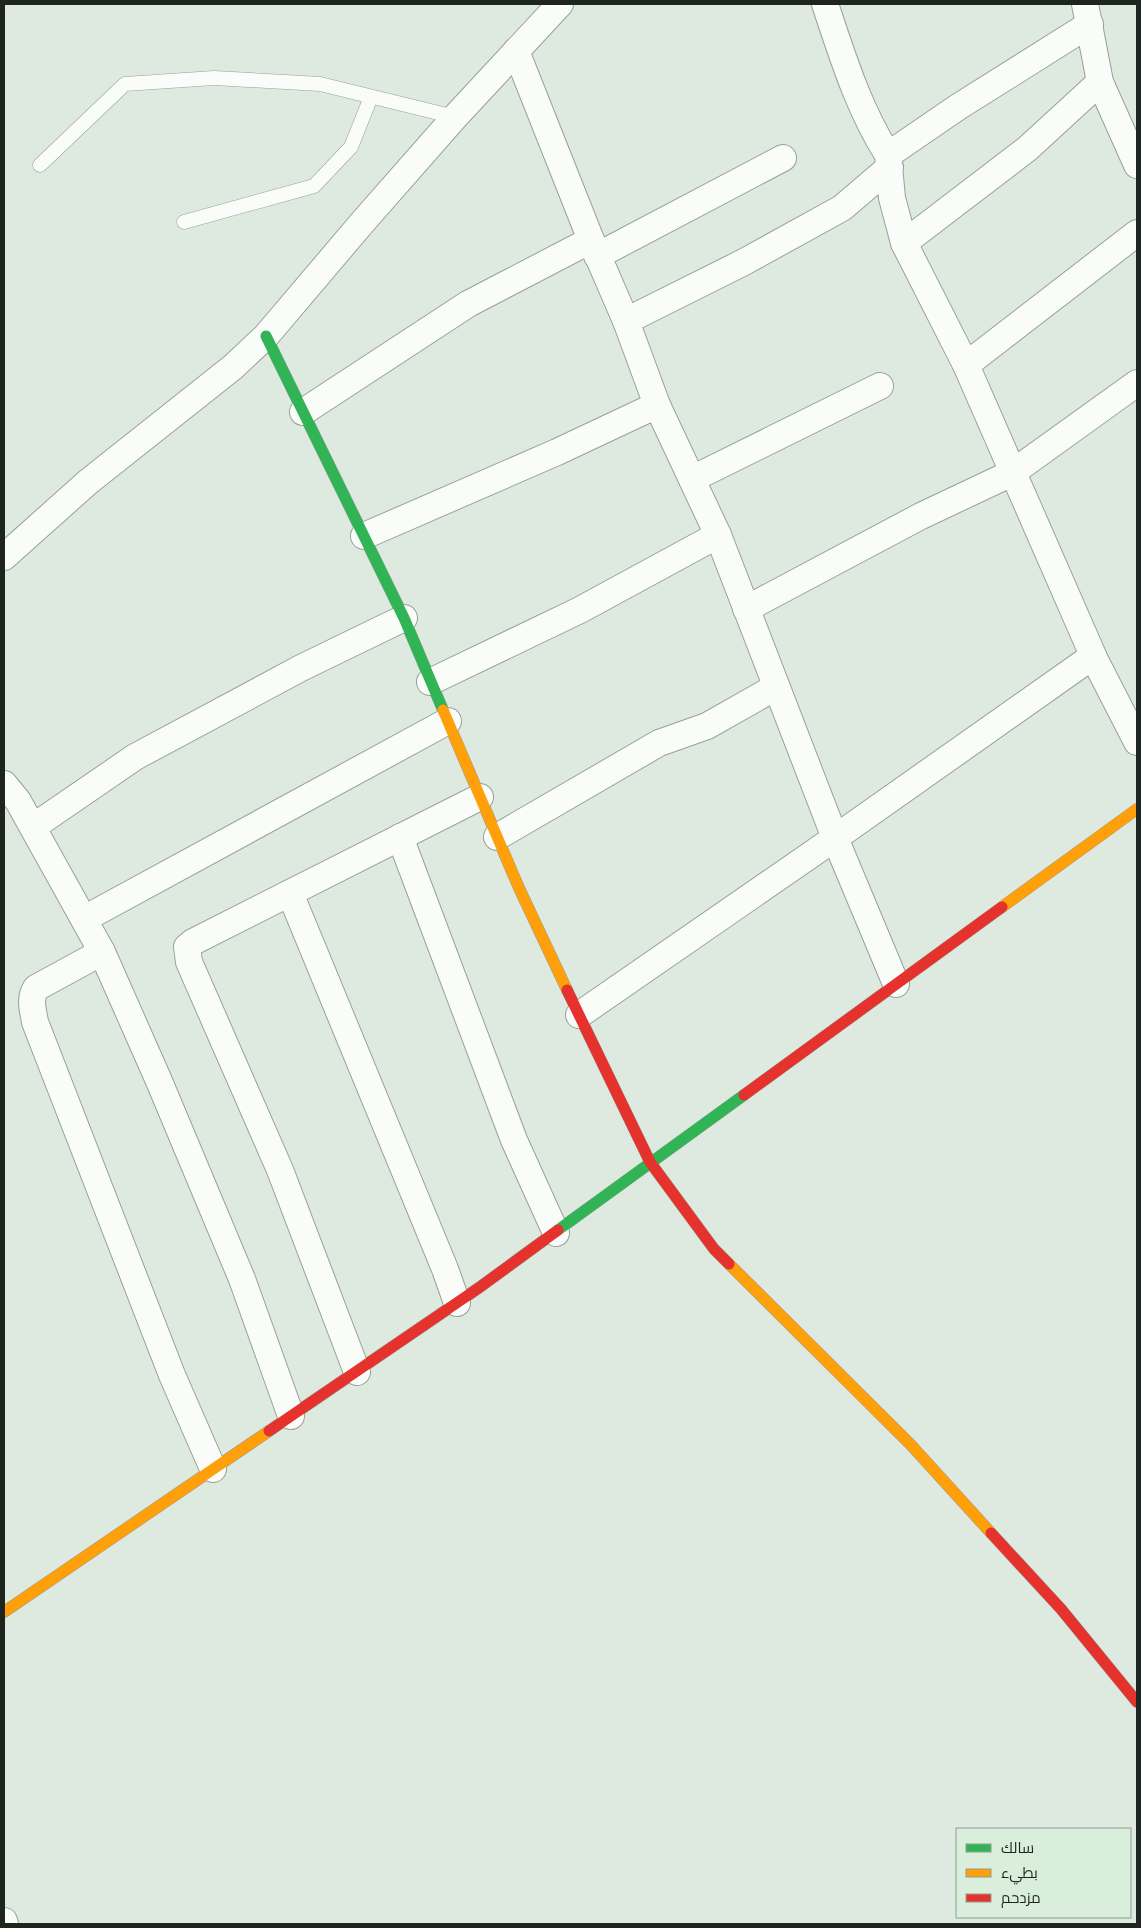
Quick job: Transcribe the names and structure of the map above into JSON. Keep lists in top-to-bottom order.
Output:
{
  "legend": ["سالك", "بطيء", "مزدحم"]
}
